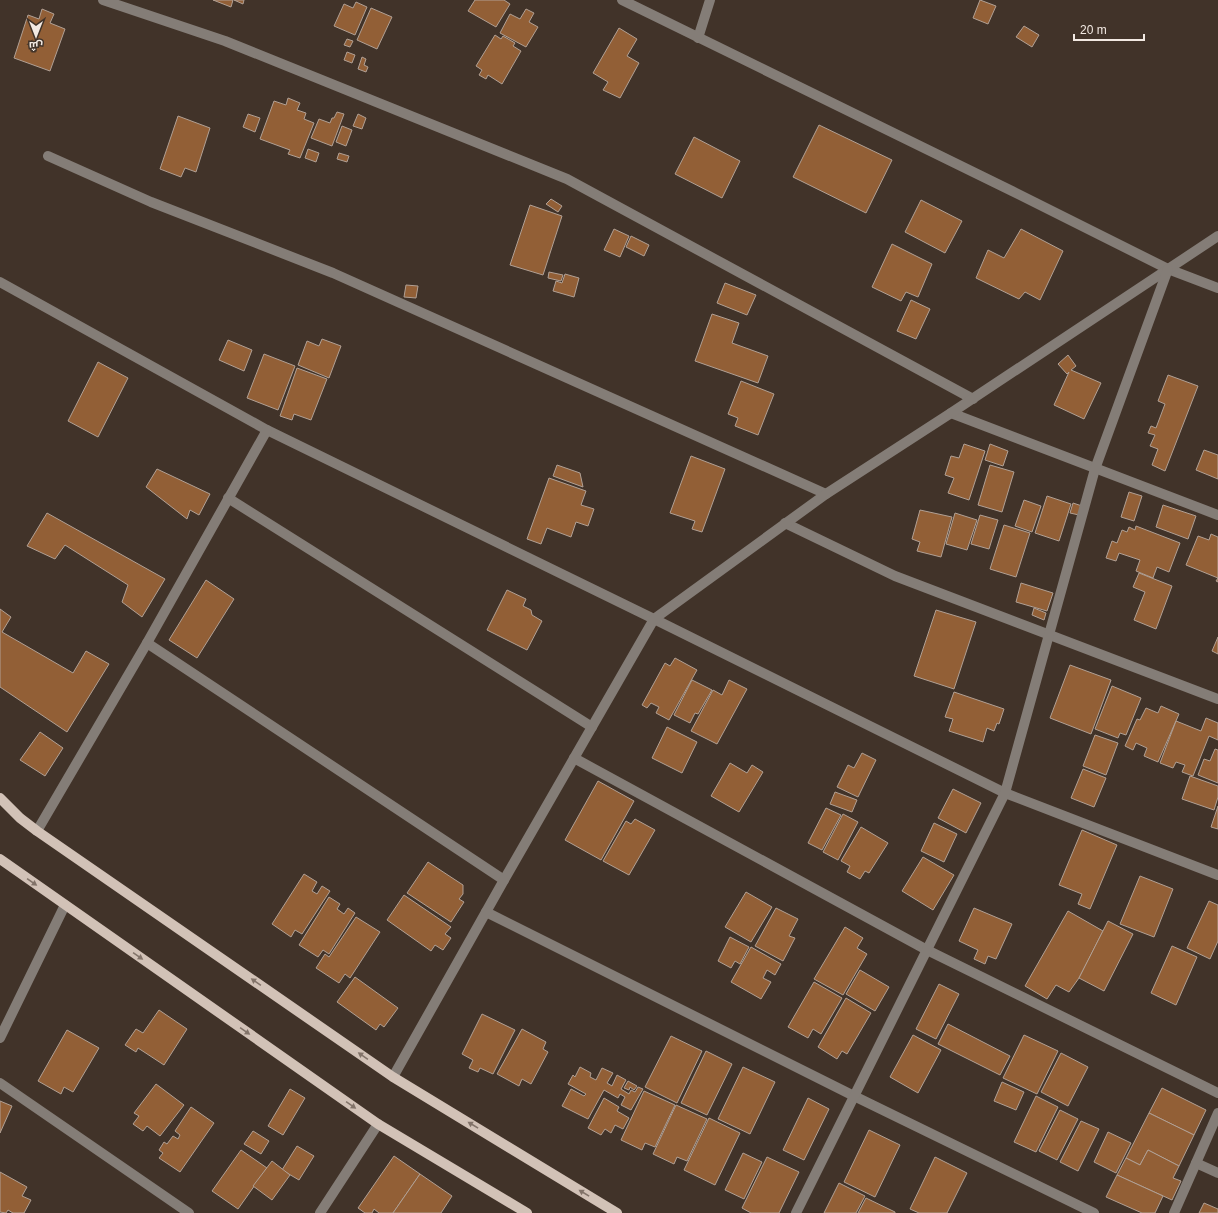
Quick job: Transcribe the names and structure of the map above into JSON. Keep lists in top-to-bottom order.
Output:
{
  "scale_bar": "20 m",
  "north": "bottom"
}
